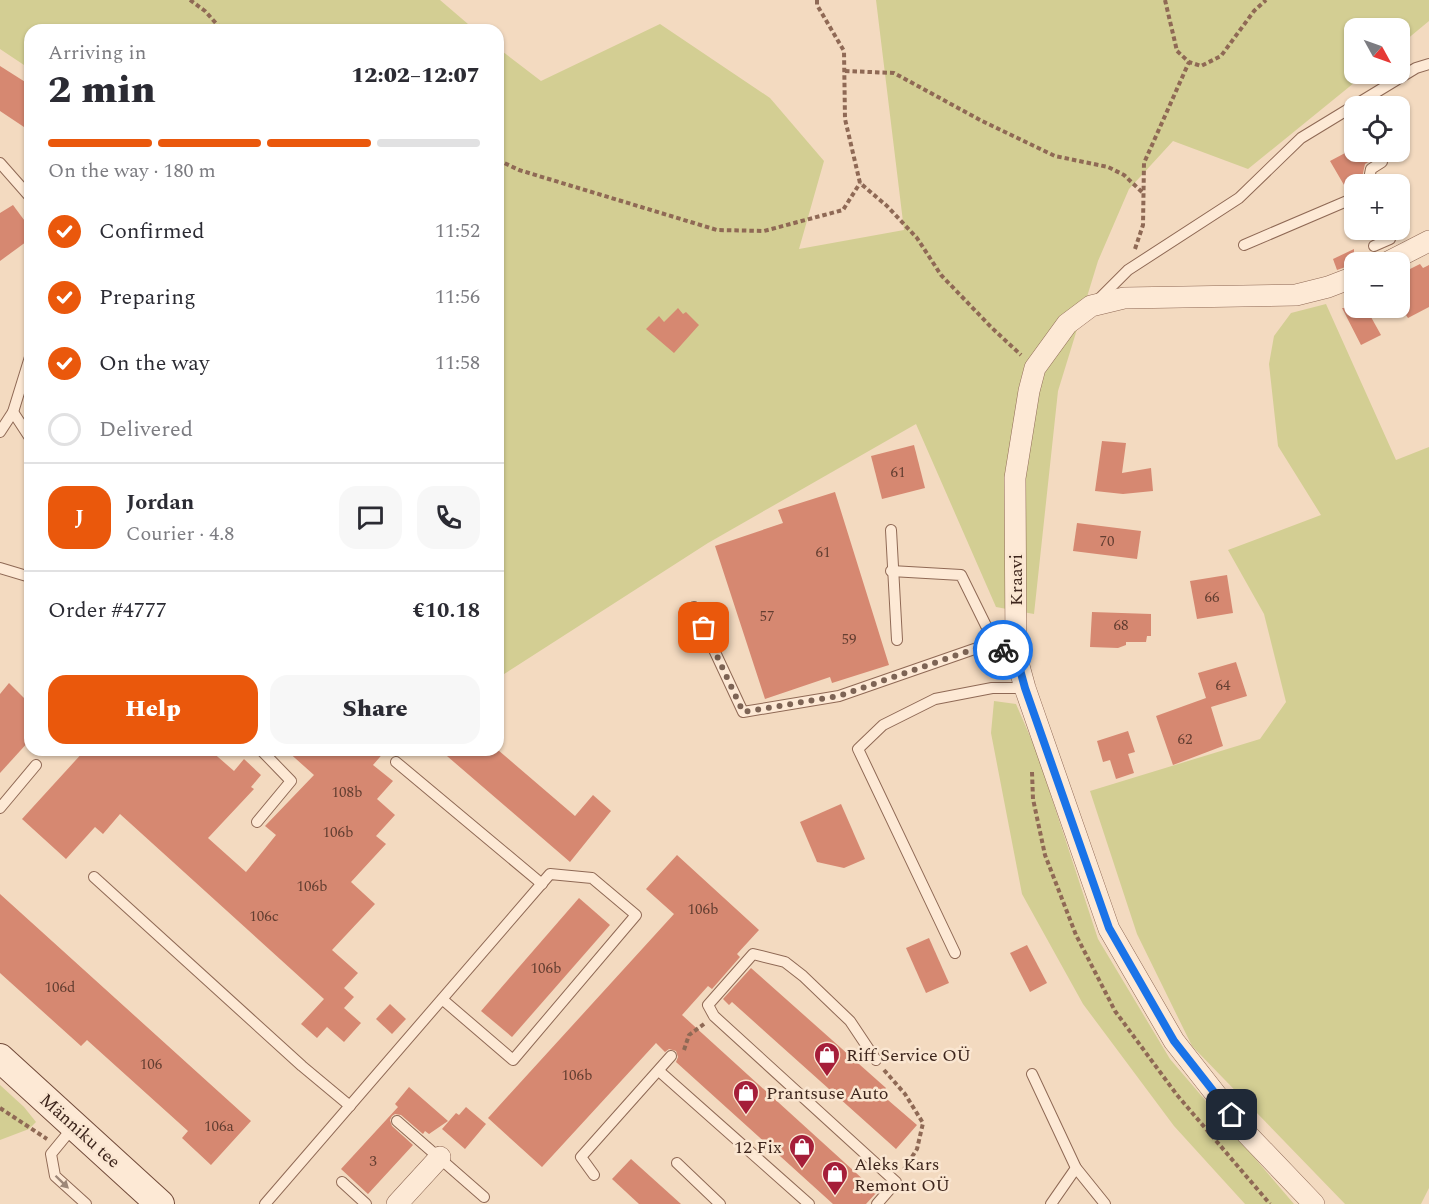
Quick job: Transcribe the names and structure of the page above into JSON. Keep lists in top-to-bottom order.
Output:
{
  "streets": {
    "street": ["Kraavi", "Männiku tee"]
  },
  "places": {
    "shop": [
      "Riff Service OÜ",
      "Prantsuse Auto",
      "12 Fix",
      "Aleks Kars Remont OÜ"
    ]
  },
  "house_numbers": [
    "61",
    "70",
    "61",
    "66",
    "57",
    "68",
    "59",
    "64",
    "62",
    "108b",
    "106b",
    "106b",
    "106b",
    "106c",
    "106b",
    "106d",
    "106",
    "106b",
    "106a",
    "3"
  ],
  "north": "bottom right",
  "page": {
    "map_buttons": ["+", "−"],
    "heading": ["2 min", "Arriving in", "12:02–12:07"],
    "panel": [
      "Jordan",
      "Courier · 4.8",
      "Order #4777",
      "€10.18"
    ],
    "bar": "On the way · 180 m",
    "list": [
      ["Confirmed", "11:52"],
      ["Preparing", "11:56"],
      ["On the way", "11:58"],
      "Delivered"
    ],
    "round": "J",
    "buttons": ["Help", "Share"]
  }
}
